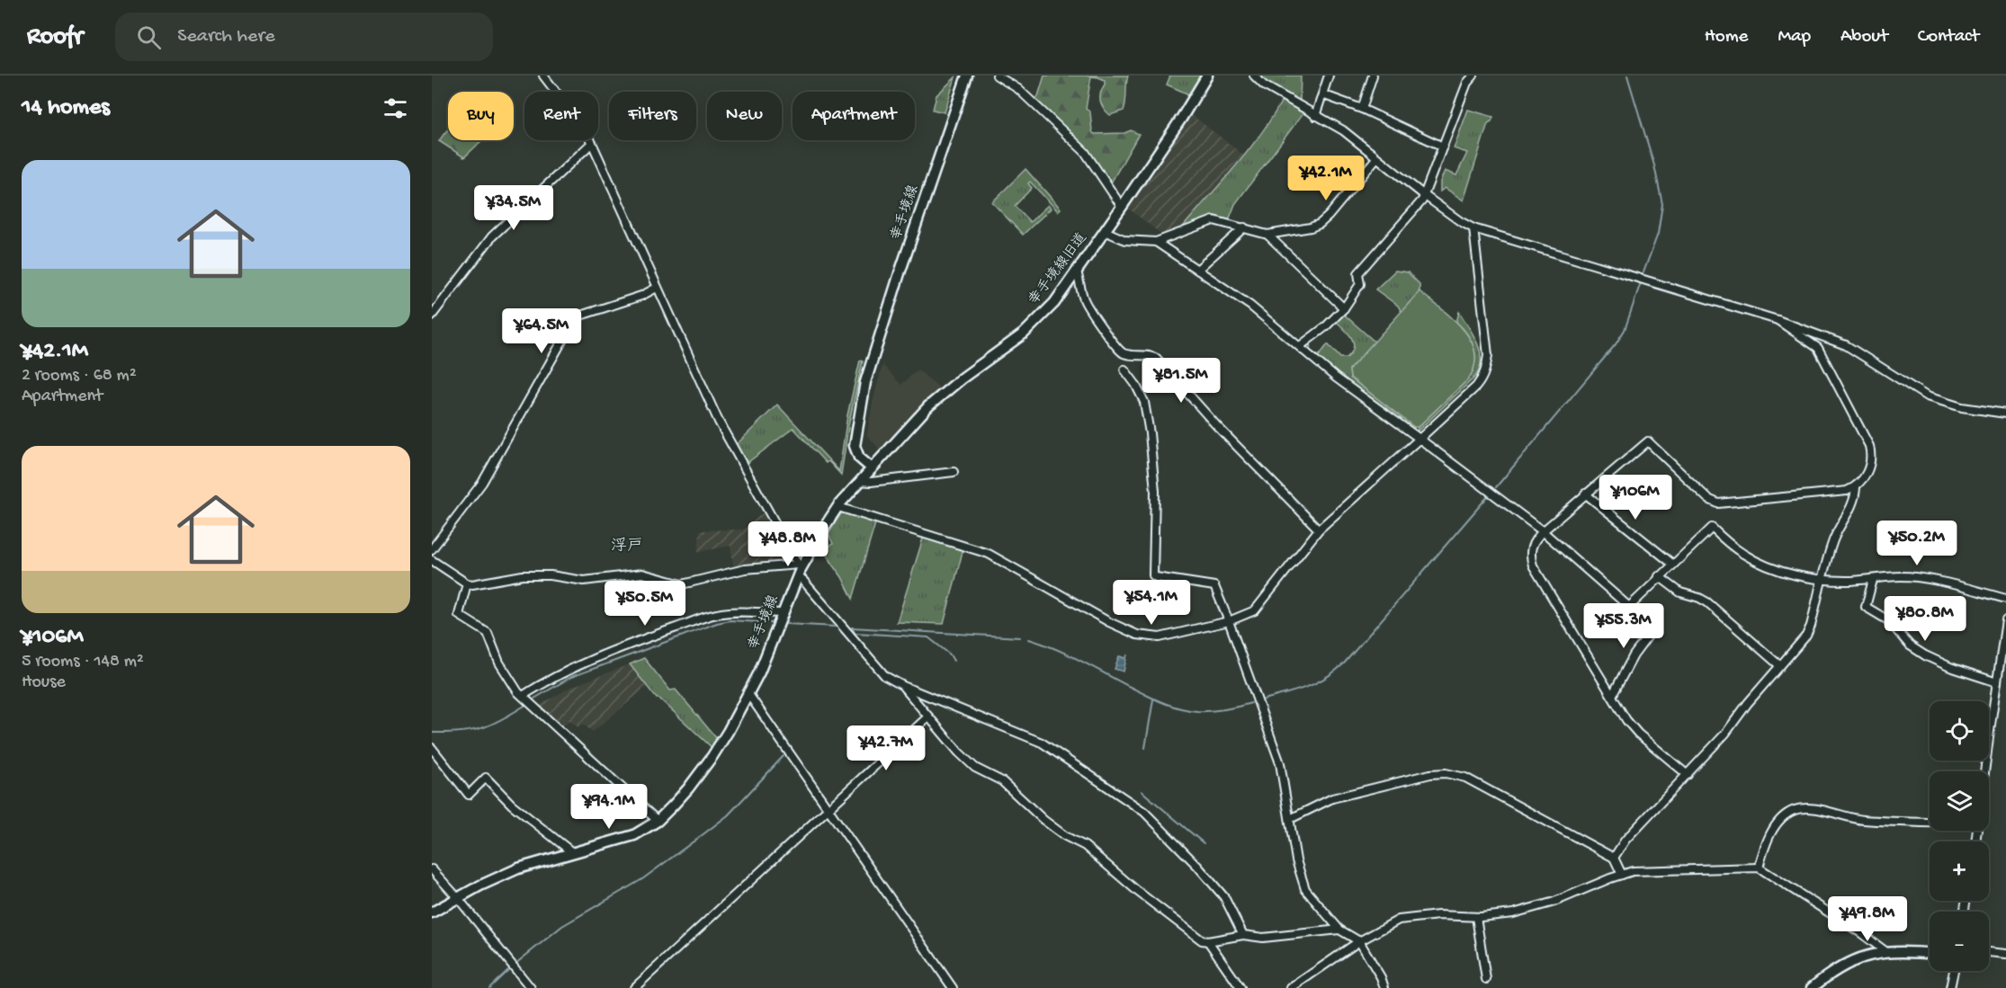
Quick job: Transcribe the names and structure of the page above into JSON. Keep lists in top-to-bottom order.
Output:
{
  "streets": {
    "main road": ["幸手境線", "幸手境線旧道"]
  },
  "crossings": [
    ["幸手境線", "幸手境線旧道"]
  ],
  "districts": ["浮戸"],
  "page": {
    "header": "Roofr",
    "search": "Search here",
    "nav": [
      "Home",
      "Map",
      "About",
      "Contact"
    ],
    "heading": "14 homes",
    "chip": [
      "Buy",
      "Rent",
      "Filters",
      "New",
      "Apartment"
    ],
    "list": [
      {
        "name": "¥42.1M",
        "note": "2 rooms · 68 m² · Apartment"
      },
      {
        "name": "¥106M",
        "note": "5 rooms · 148 m² · House"
      }
    ],
    "price": [
      "¥42.1M",
      "¥34.5M",
      "¥64.5M",
      "¥81.5M",
      "¥106M",
      "¥50.2M",
      "¥48.8M",
      "¥54.1M",
      "¥50.5M",
      "¥80.8M",
      "¥55.3M",
      "¥42.7M",
      "¥94.1M",
      "¥49.8M"
    ],
    "map_buttons": ["+", "−"]
  }
}
